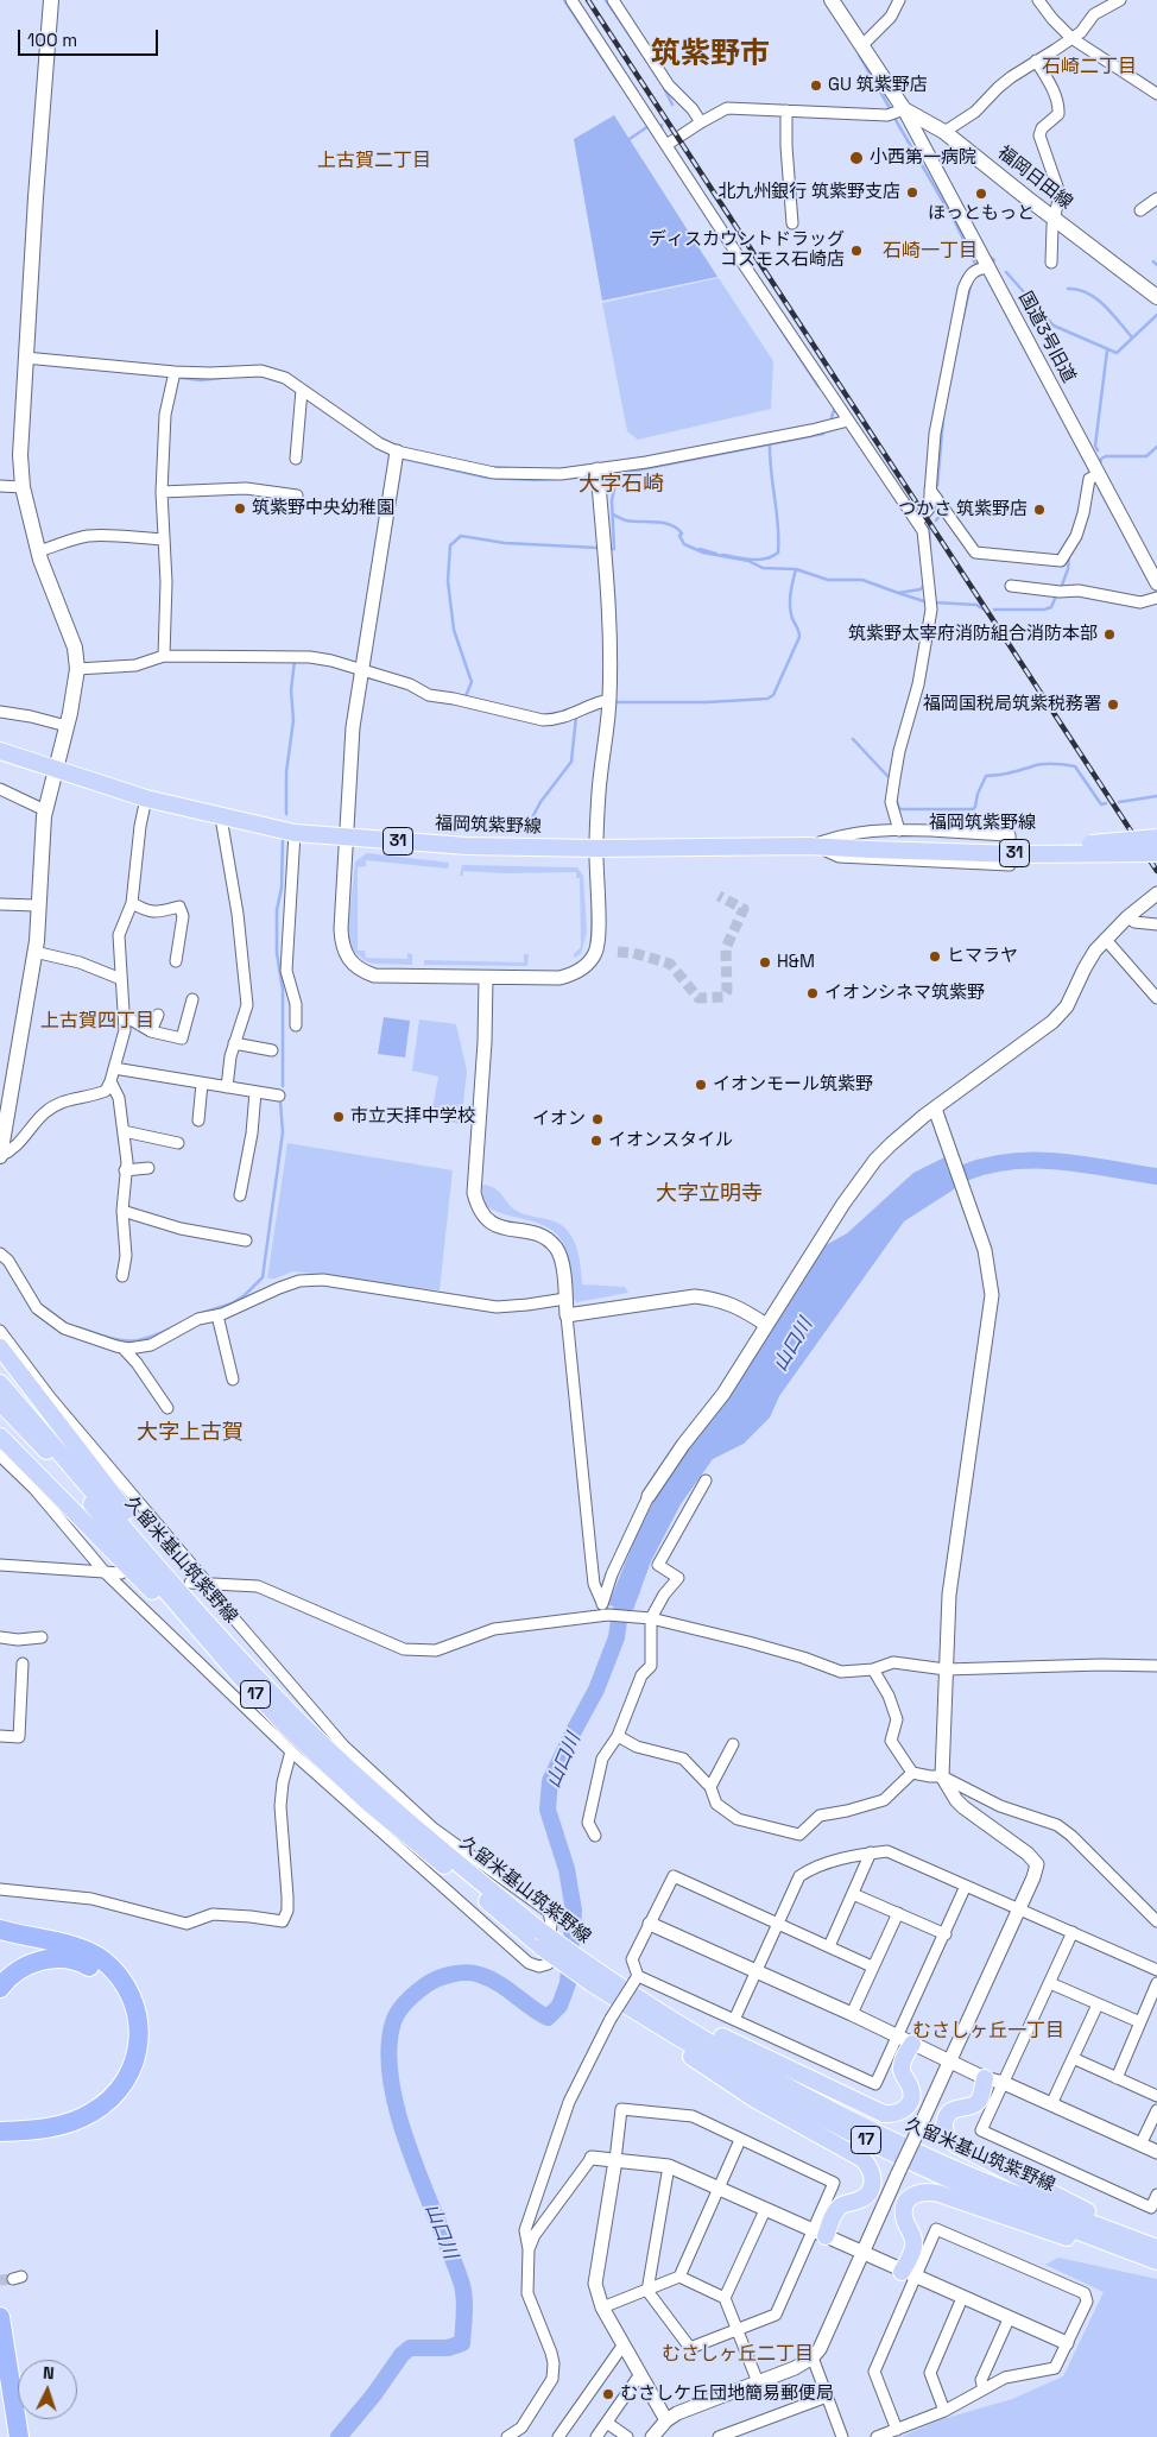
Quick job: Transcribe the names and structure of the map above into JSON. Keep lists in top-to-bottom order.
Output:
{
  "streets": {
    "main road": [
      "福岡日田線",
      "福岡筑紫野線",
      "31",
      "久留米基山筑紫野線",
      "17"
    ],
    "street": ["国道3号旧道"]
  },
  "crossings": [
    ["福岡日田線", "国道3号旧道"]
  ],
  "districts": [
    "筑紫野市",
    "石崎二丁目",
    "上古賀二丁目",
    "石崎一丁目",
    "大字石崎",
    "上古賀四丁目",
    "大字立明寺",
    "大字上古賀",
    "むさしヶ丘一丁目",
    "むさしヶ丘二丁目"
  ],
  "water": ["山口川"],
  "places": [
    "GU 筑紫野店",
    "小西第一病院",
    "北九州銀行 筑紫野支店",
    "ほっともっと",
    "ディスカウントドラッグ コスモス石崎店",
    "筑紫野中央幼稚園",
    "つかさ 筑紫野店",
    "筑紫野太宰府消防組合消防本部",
    "福岡国税局筑紫税務署",
    "ヒマラヤ",
    "H&M",
    "イオンシネマ筑紫野",
    "イオンモール筑紫野",
    "市立天拝中学校",
    "イオン",
    "イオンスタイル",
    "むさしケ丘団地簡易郵便局"
  ],
  "scale_bar": "100 m",
  "north": "top"
}
